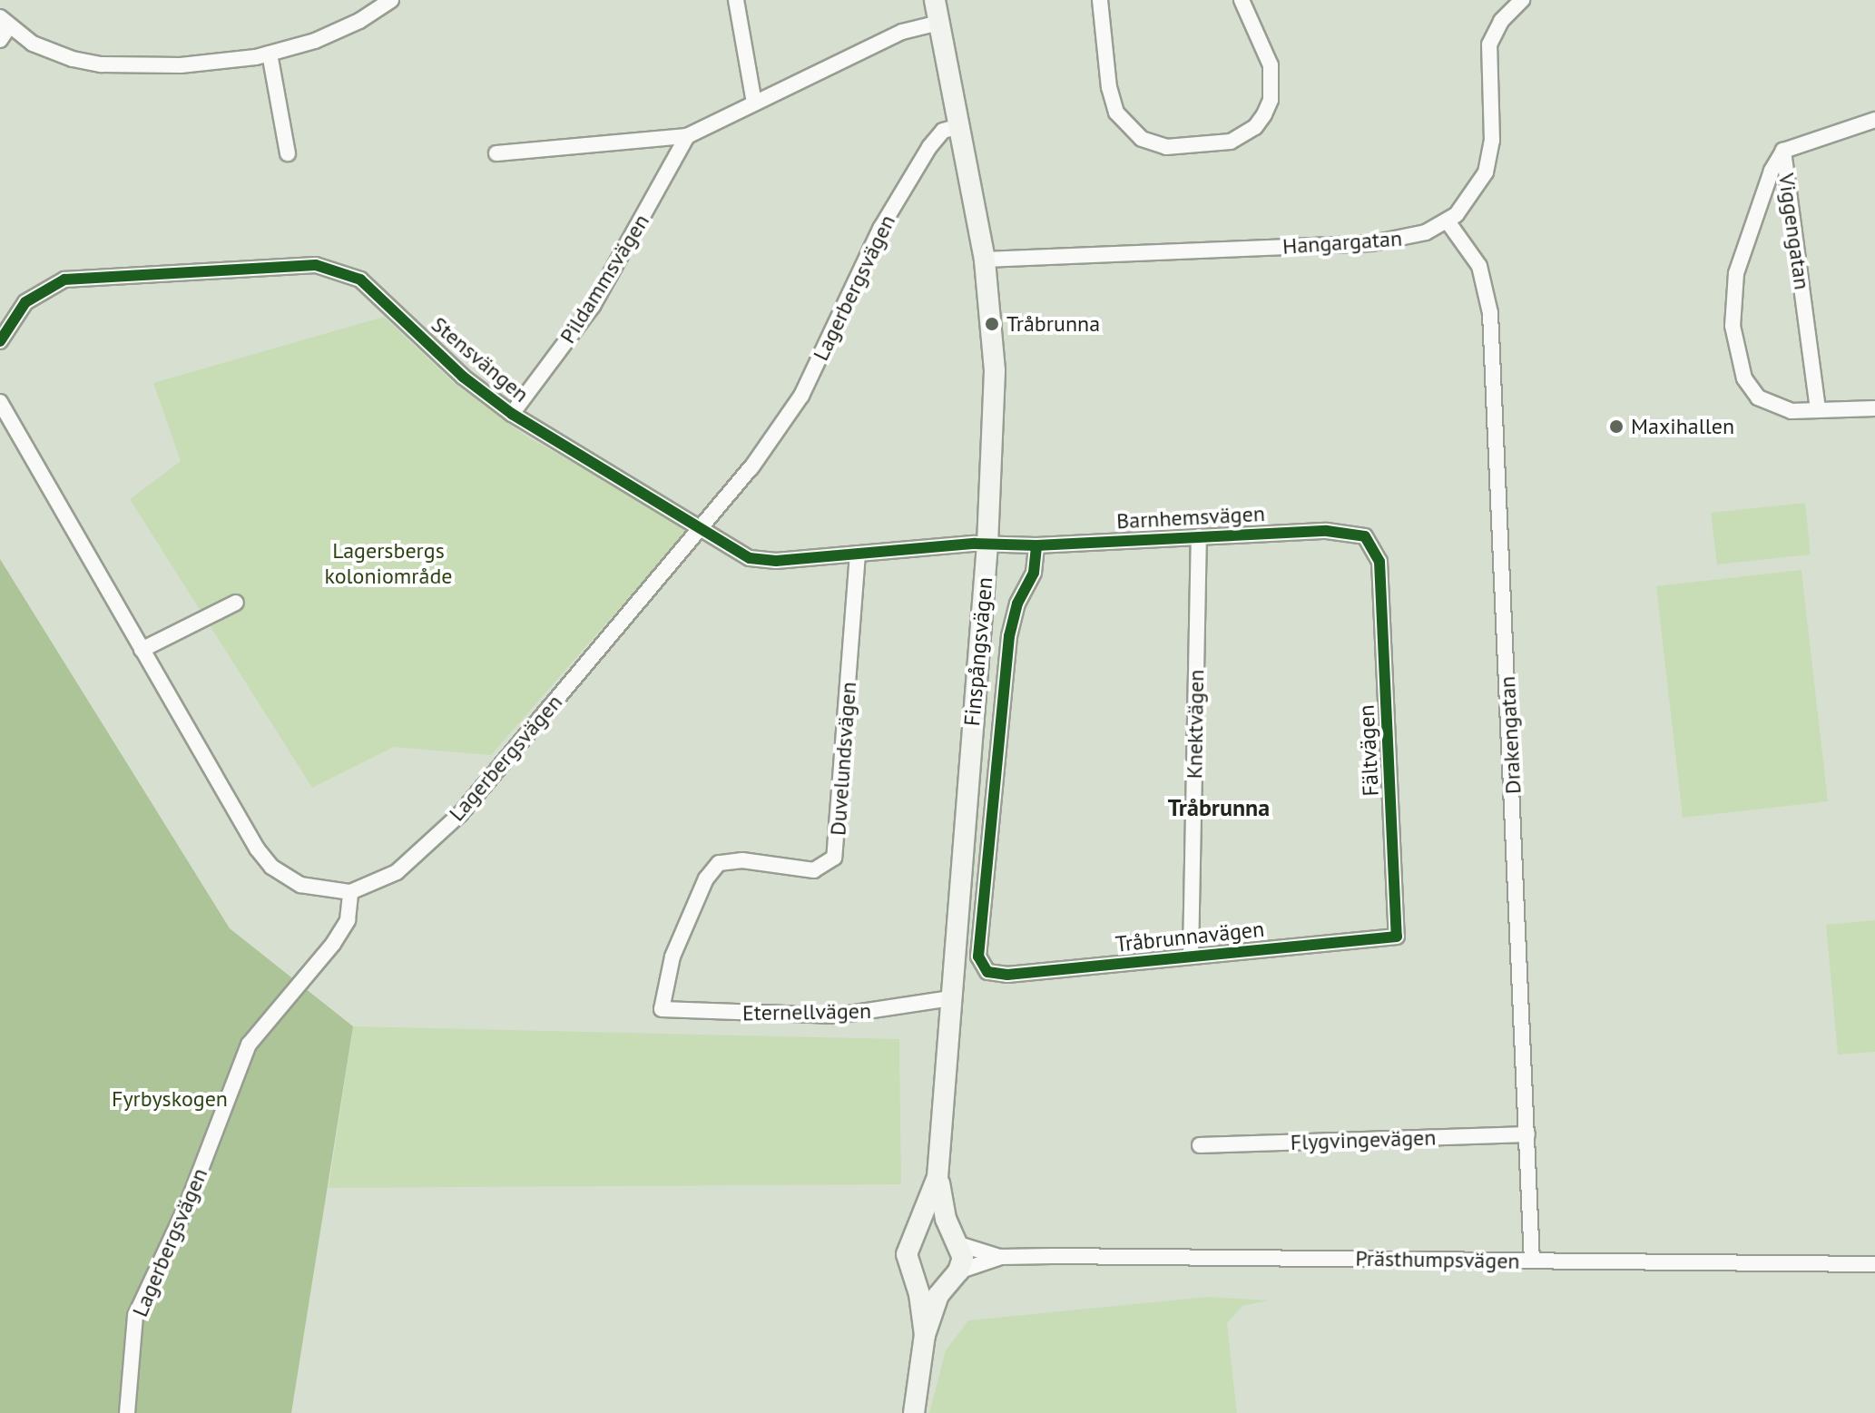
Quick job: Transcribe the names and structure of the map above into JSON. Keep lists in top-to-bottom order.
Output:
{
  "streets": {
    "main road": ["Finspångsvägen"],
    "street": [
      "Viggengatan",
      "Hangargatan",
      "Pildammsvägen",
      "Lagerbergsvägen",
      "Stensvängen",
      "Barnhemsvägen",
      "Knektvägen",
      "Drakengatan",
      "Fältvägen",
      "Duvelundsvägen",
      "Tråbrunnavägen",
      "Eternellvägen",
      "Flygvingevägen",
      "Prästhumpsvägen"
    ]
  },
  "crossings": [
    ["Hangargatan", "Finspångsvägen"],
    ["Hangargatan", "Drakengatan"],
    ["Pildammsvägen", "Stensvängen"],
    ["Lagerbergsvägen", "Stensvängen"],
    ["Lagerbergsvägen", "Finspångsvägen"],
    ["Stensvängen", "Barnhemsvägen"],
    ["Stensvängen", "Finspångsvägen"],
    ["Stensvängen", "Duvelundsvägen"],
    ["Barnhemsvägen", "Finspångsvägen"],
    ["Barnhemsvägen", "Knektvägen"],
    ["Barnhemsvägen", "Fältvägen"],
    ["Barnhemsvägen", "Tråbrunnavägen"],
    ["Finspångsvägen", "Eternellvägen"],
    ["Finspångsvägen", "Prästhumpsvägen"],
    ["Knektvägen", "Tråbrunnavägen"],
    ["Drakengatan", "Flygvingevägen"],
    ["Drakengatan", "Prästhumpsvägen"],
    ["Fältvägen", "Tråbrunnavägen"],
    ["Duvelundsvägen", "Eternellvägen"]
  ],
  "districts": ["Tråbrunna"],
  "parks": ["Lagersbergs koloniområde", "Fyrbyskogen"],
  "places": ["Tråbrunna", "Maxihallen"]
}
